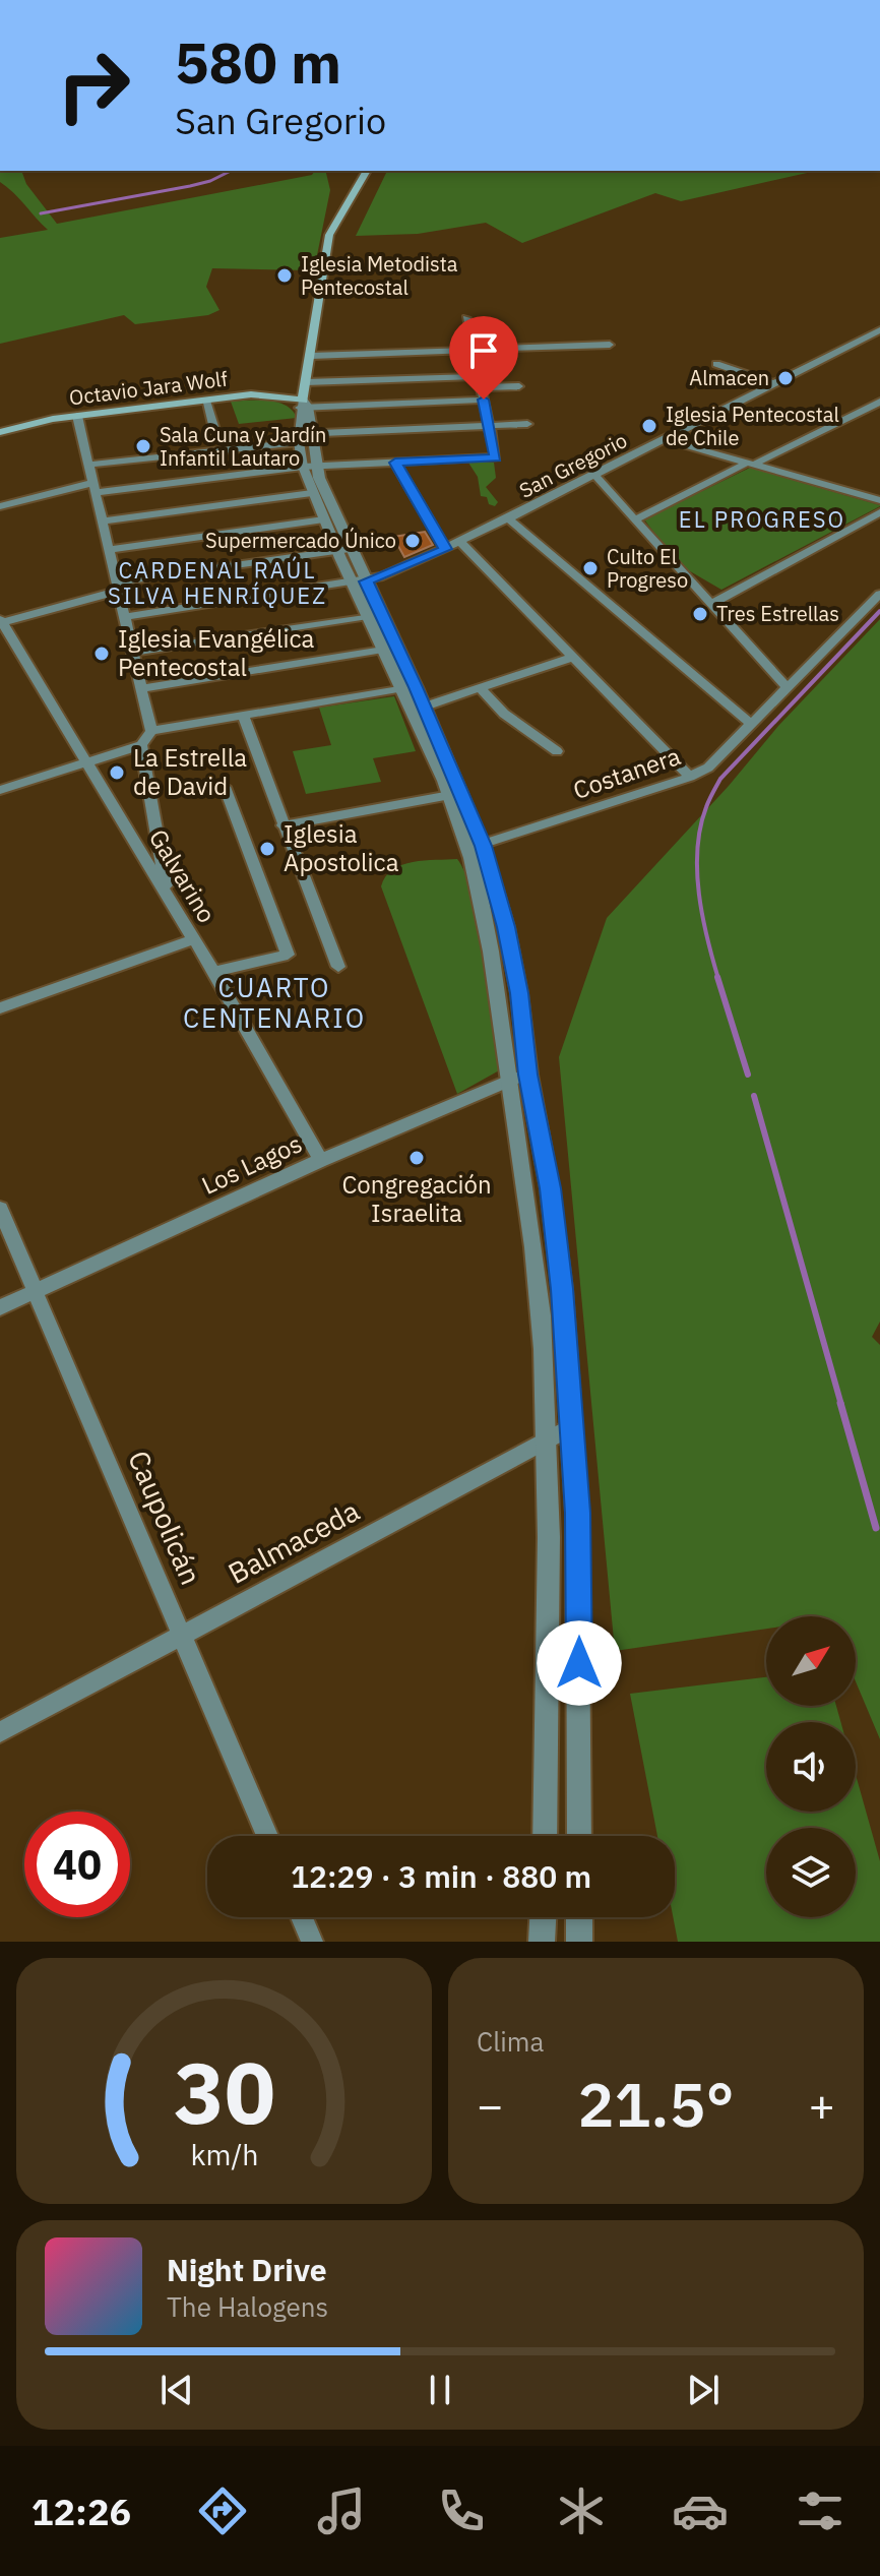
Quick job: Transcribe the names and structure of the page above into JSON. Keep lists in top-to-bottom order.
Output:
{
  "streets": {
    "main road": ["Octavio Jara Wolf"],
    "street": [
      "San Gregorio",
      "Costanera",
      "Galvarino",
      "Los Lagos",
      "Caupolicán",
      "Balmaceda"
    ]
  },
  "crossings": [
    ["Galvarino", "Los Lagos"],
    ["Los Lagos", "Caupolicán"],
    ["Caupolicán", "Balmaceda"]
  ],
  "districts": ["EL PROGRESO", "CARDENAL RAÚL SILVA HENRÍQUEZ", "CUARTO CENTENARIO"],
  "places": [
    "Iglesia Metodista Pentecostal",
    "Almacen",
    "Iglesia Pentecostal de Chile",
    "Sala Cuna y Jardín Infantil Lautaro",
    "Supermercado Único",
    "Culto El Progreso",
    "Tres Estrellas",
    "Iglesia Evangélica Pentecostal",
    "La Estrella de David",
    "Iglesia Apostolica",
    "Congregación Israelita"
  ],
  "north": "top right",
  "page": {
    "turn": ["580 m", "San Gregorio"],
    "limit": "40",
    "trip": "12:29 · 3 min · 880 m",
    "tile": "Clima",
    "heat": ["−", "21.5°", "+"],
    "song": ["Night Drive", "The Halogens"],
    "tabs": "12:26",
    "gauge": ["30", "km/h"]
  }
}
